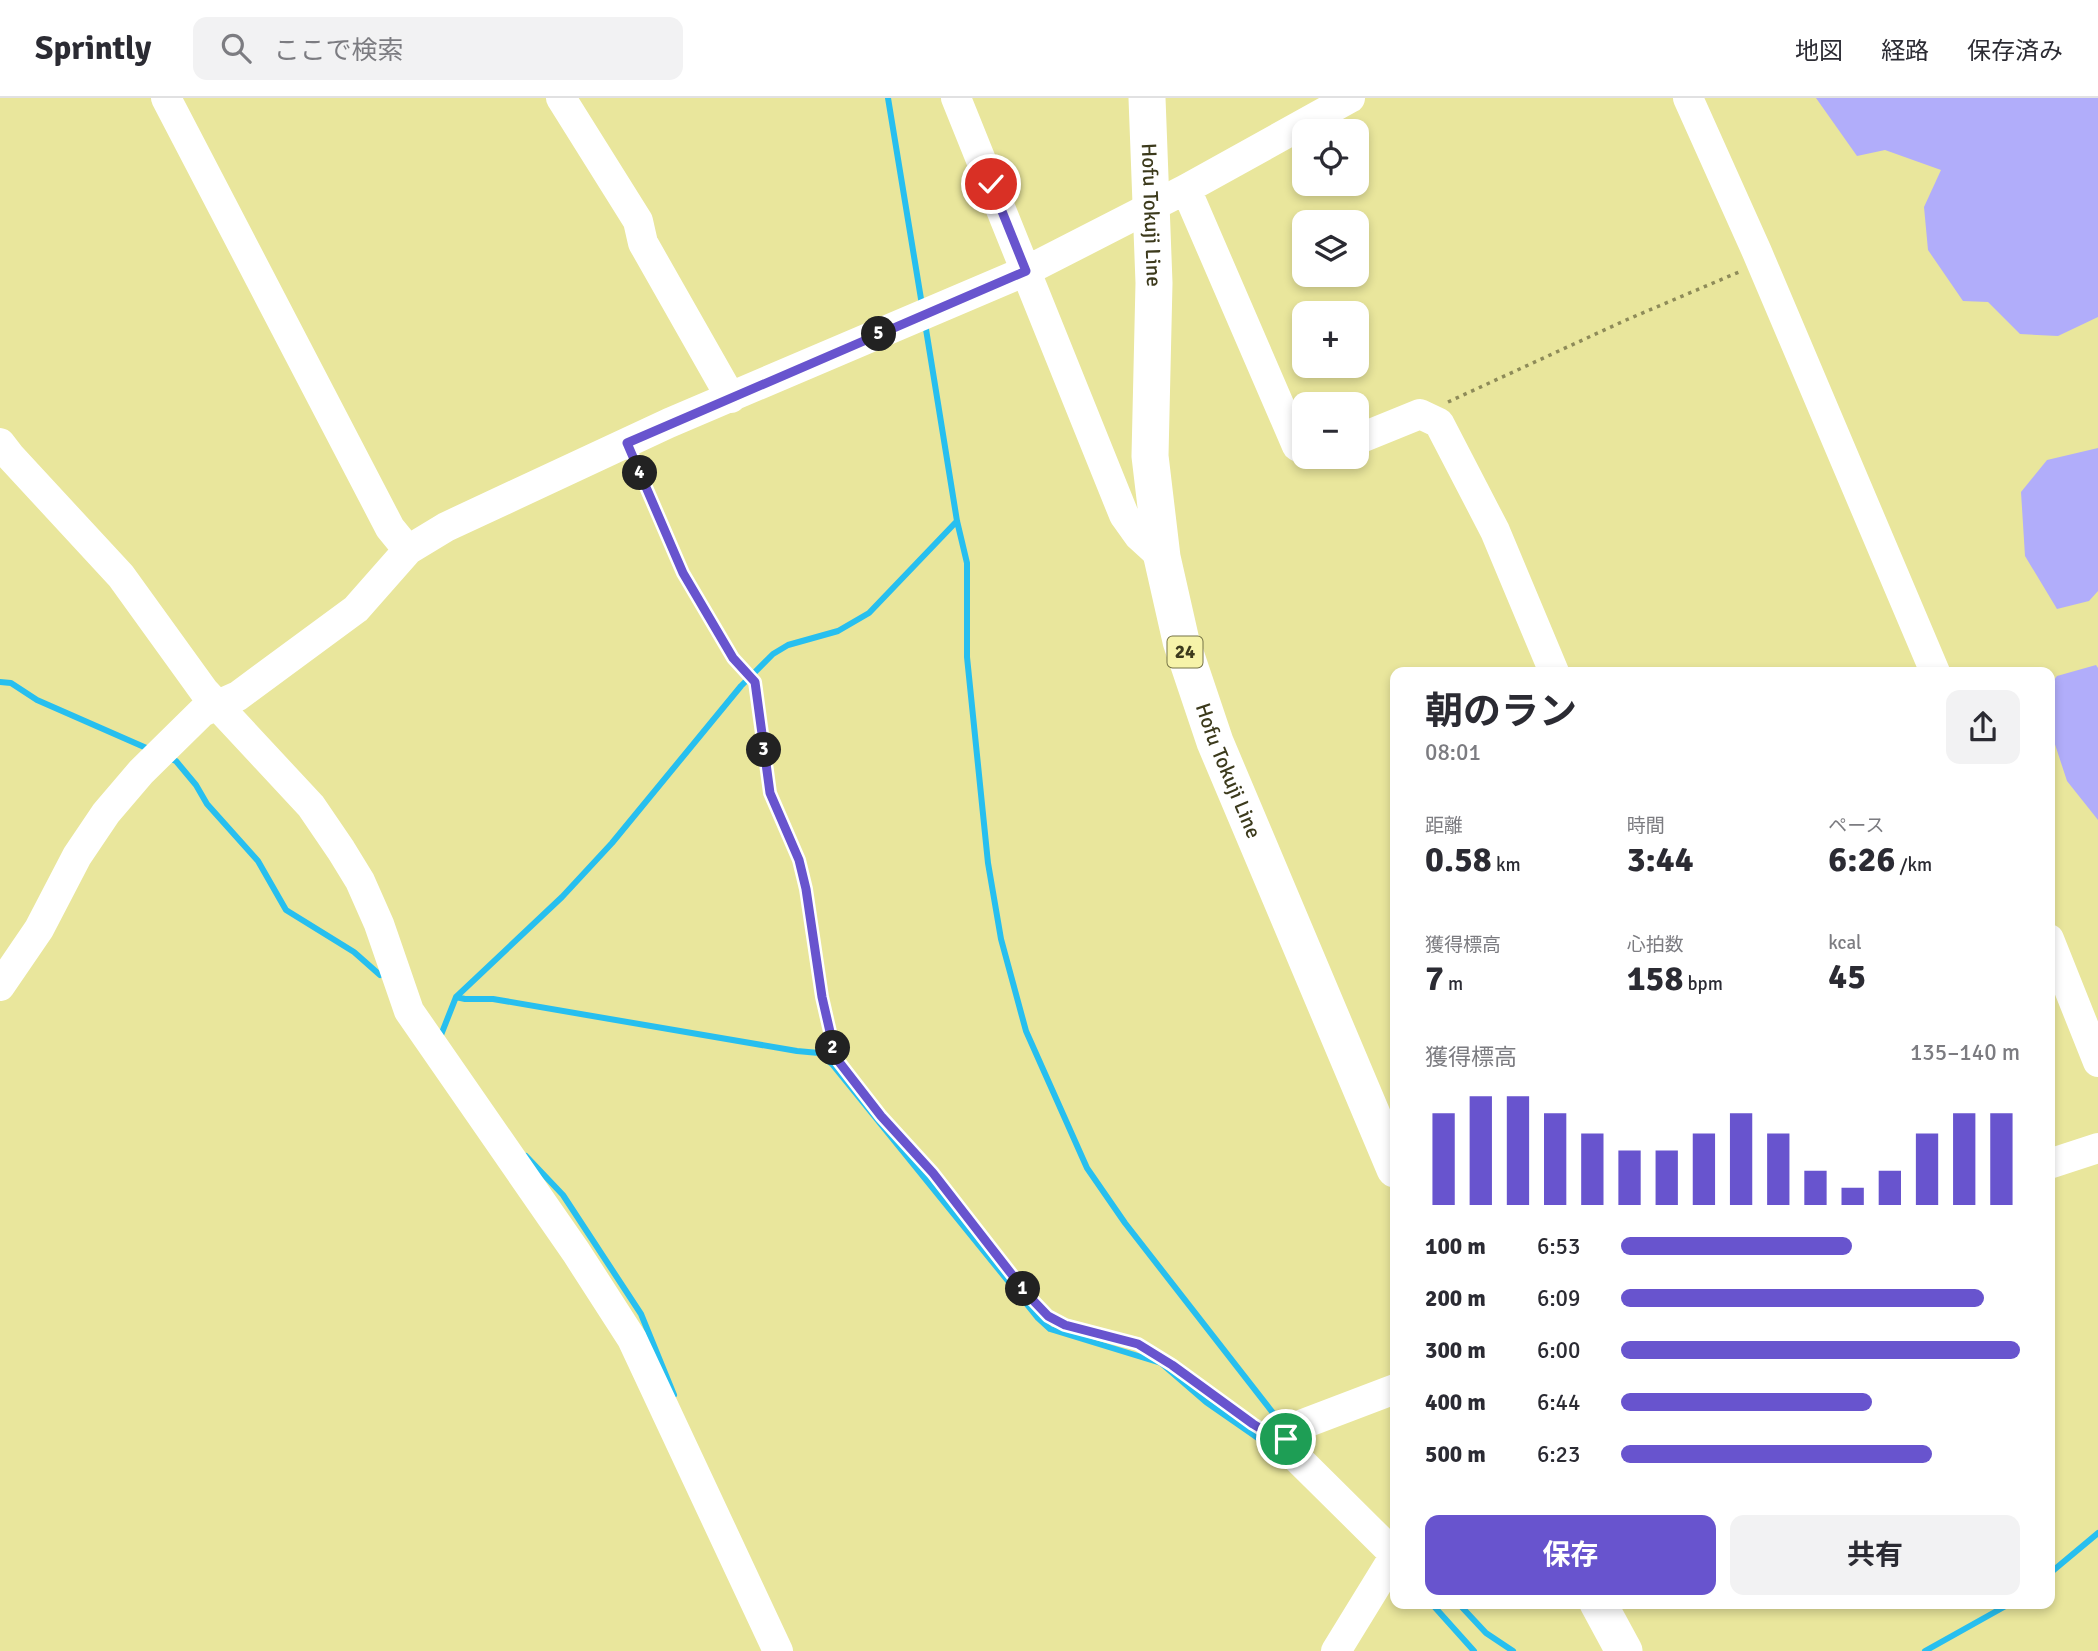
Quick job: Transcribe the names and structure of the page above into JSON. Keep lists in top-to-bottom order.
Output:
{
  "streets": {
    "main road": ["Hofu Tokuji Line", "24"]
  },
  "page": {
    "header": "Sprintly",
    "search": "ここで検索",
    "nav": ["地図", "経路", "保存済み"],
    "map_buttons": ["+", "−"],
    "pins": [
      "5",
      "4",
      "3",
      "2",
      "1"
    ],
    "heading": ["朝のラン", "08:01"],
    "stats": [
      ["距離", "0.58 km"],
      ["時間", "3:44"],
      ["ペース", "6:26 /km"],
      ["獲得標高", "7 m"],
      ["心拍数", "158 bpm"],
      ["kcal", "45"]
    ],
    "chart": ["獲得標高", "135–140 m"],
    "list": [
      {
        "name": "100 m",
        "note": "6:53"
      },
      {
        "name": "200 m",
        "note": "6:09"
      },
      {
        "name": "300 m",
        "note": "6:00"
      },
      {
        "name": "400 m",
        "note": "6:44"
      },
      {
        "name": "500 m",
        "note": "6:23"
      }
    ],
    "buttons": ["保存", "共有"]
  }
}
